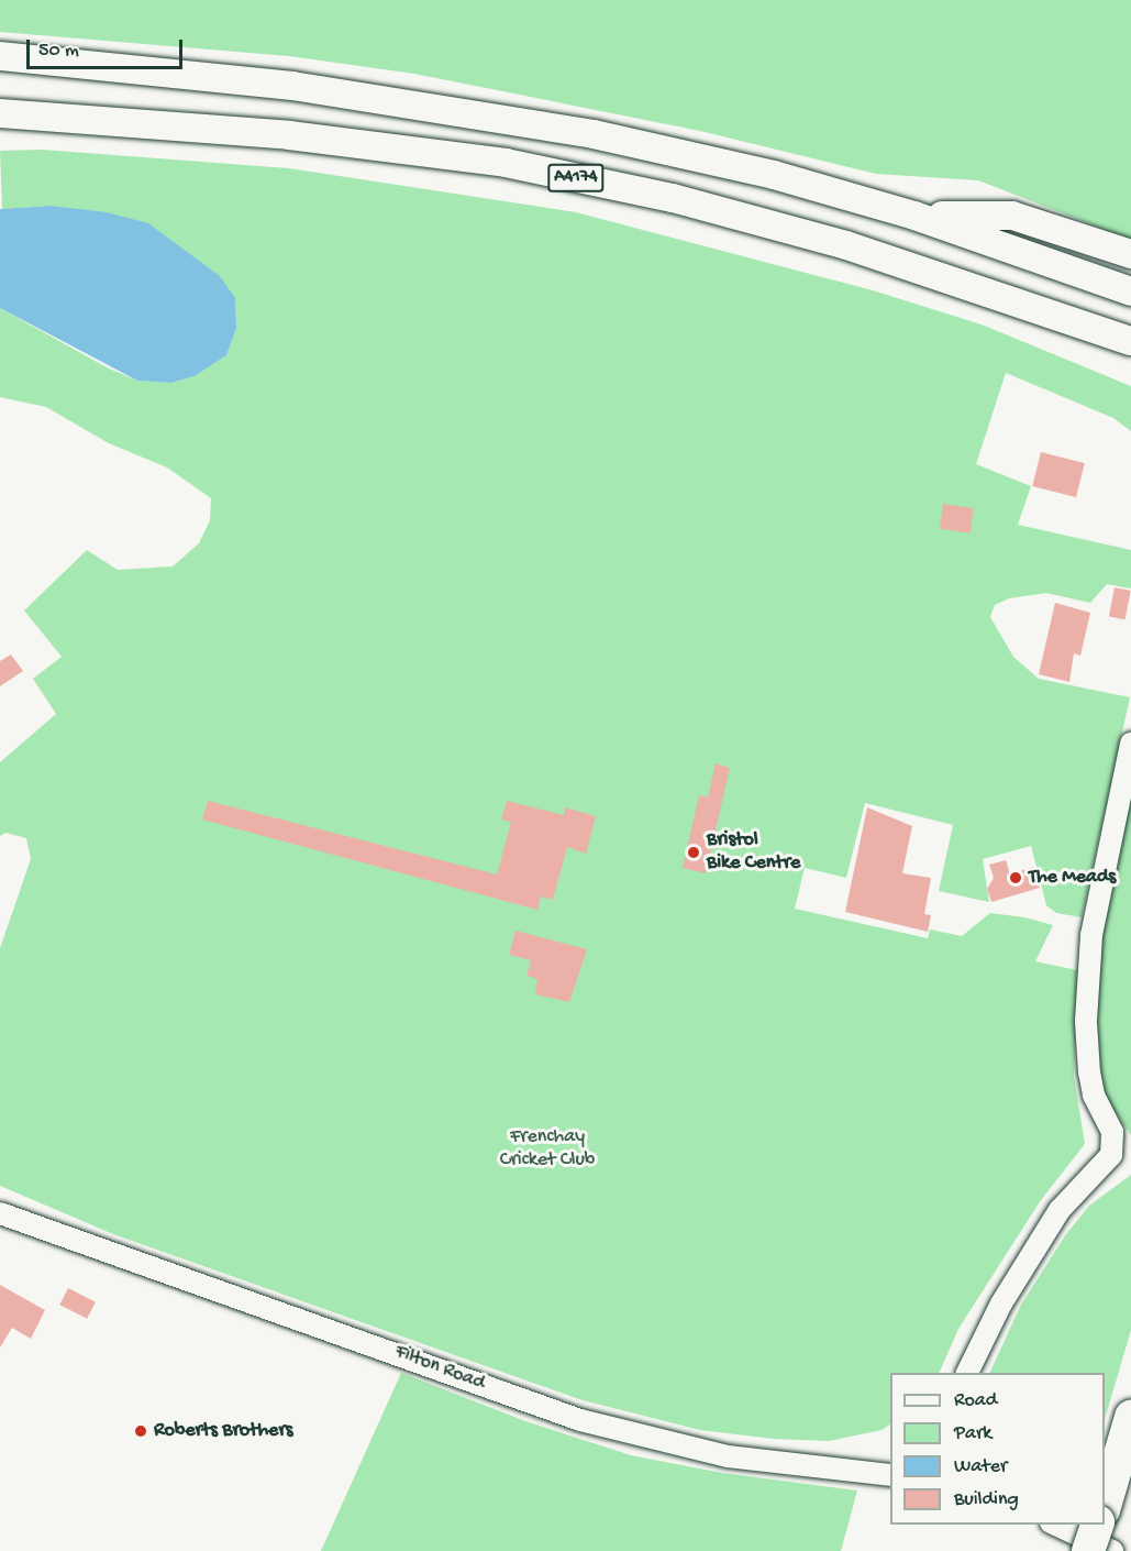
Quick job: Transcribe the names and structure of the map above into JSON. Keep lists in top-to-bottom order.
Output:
{
  "streets": {
    "main road": ["A4174"],
    "street": ["Filton Road"]
  },
  "parks": ["Frenchay Cricket Club"],
  "places": ["Bristol Bike Centre", "The Meads", "Roberts Brothers"],
  "legend": [
    "Road",
    "Park",
    "Water",
    "Building"
  ],
  "scale_bar": "50 m"
}
